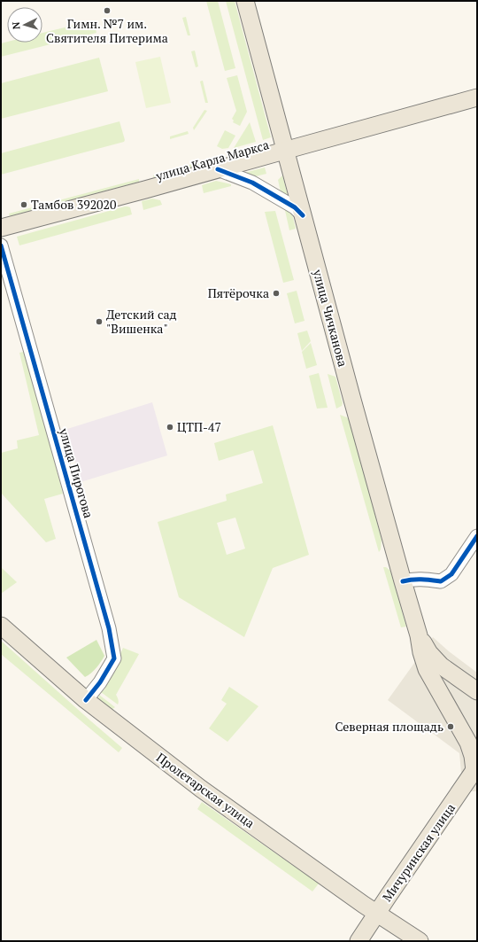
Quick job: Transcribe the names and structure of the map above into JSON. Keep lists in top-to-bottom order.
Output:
{
  "streets": {
    "main road": [
      "улица Карла Маркса",
      "улица Чичканова",
      "Пролетарская улица",
      "Мичуринская улица"
    ],
    "street": ["улица Пирогова"]
  },
  "crossings": [
    ["улица Карла Маркса", "улица Чичканова"],
    ["улица Пирогова", "Пролетарская улица"],
    ["Пролетарская улица", "Мичуринская улица"]
  ],
  "places": [
    "Гимн. №7 им. Святителя Питерима",
    "Тамбов 392020",
    "Пятёрочка",
    "Детский сад \"Вишенка\"",
    "ЦТП-47",
    "Северная площадь"
  ],
  "north": "left"
}
